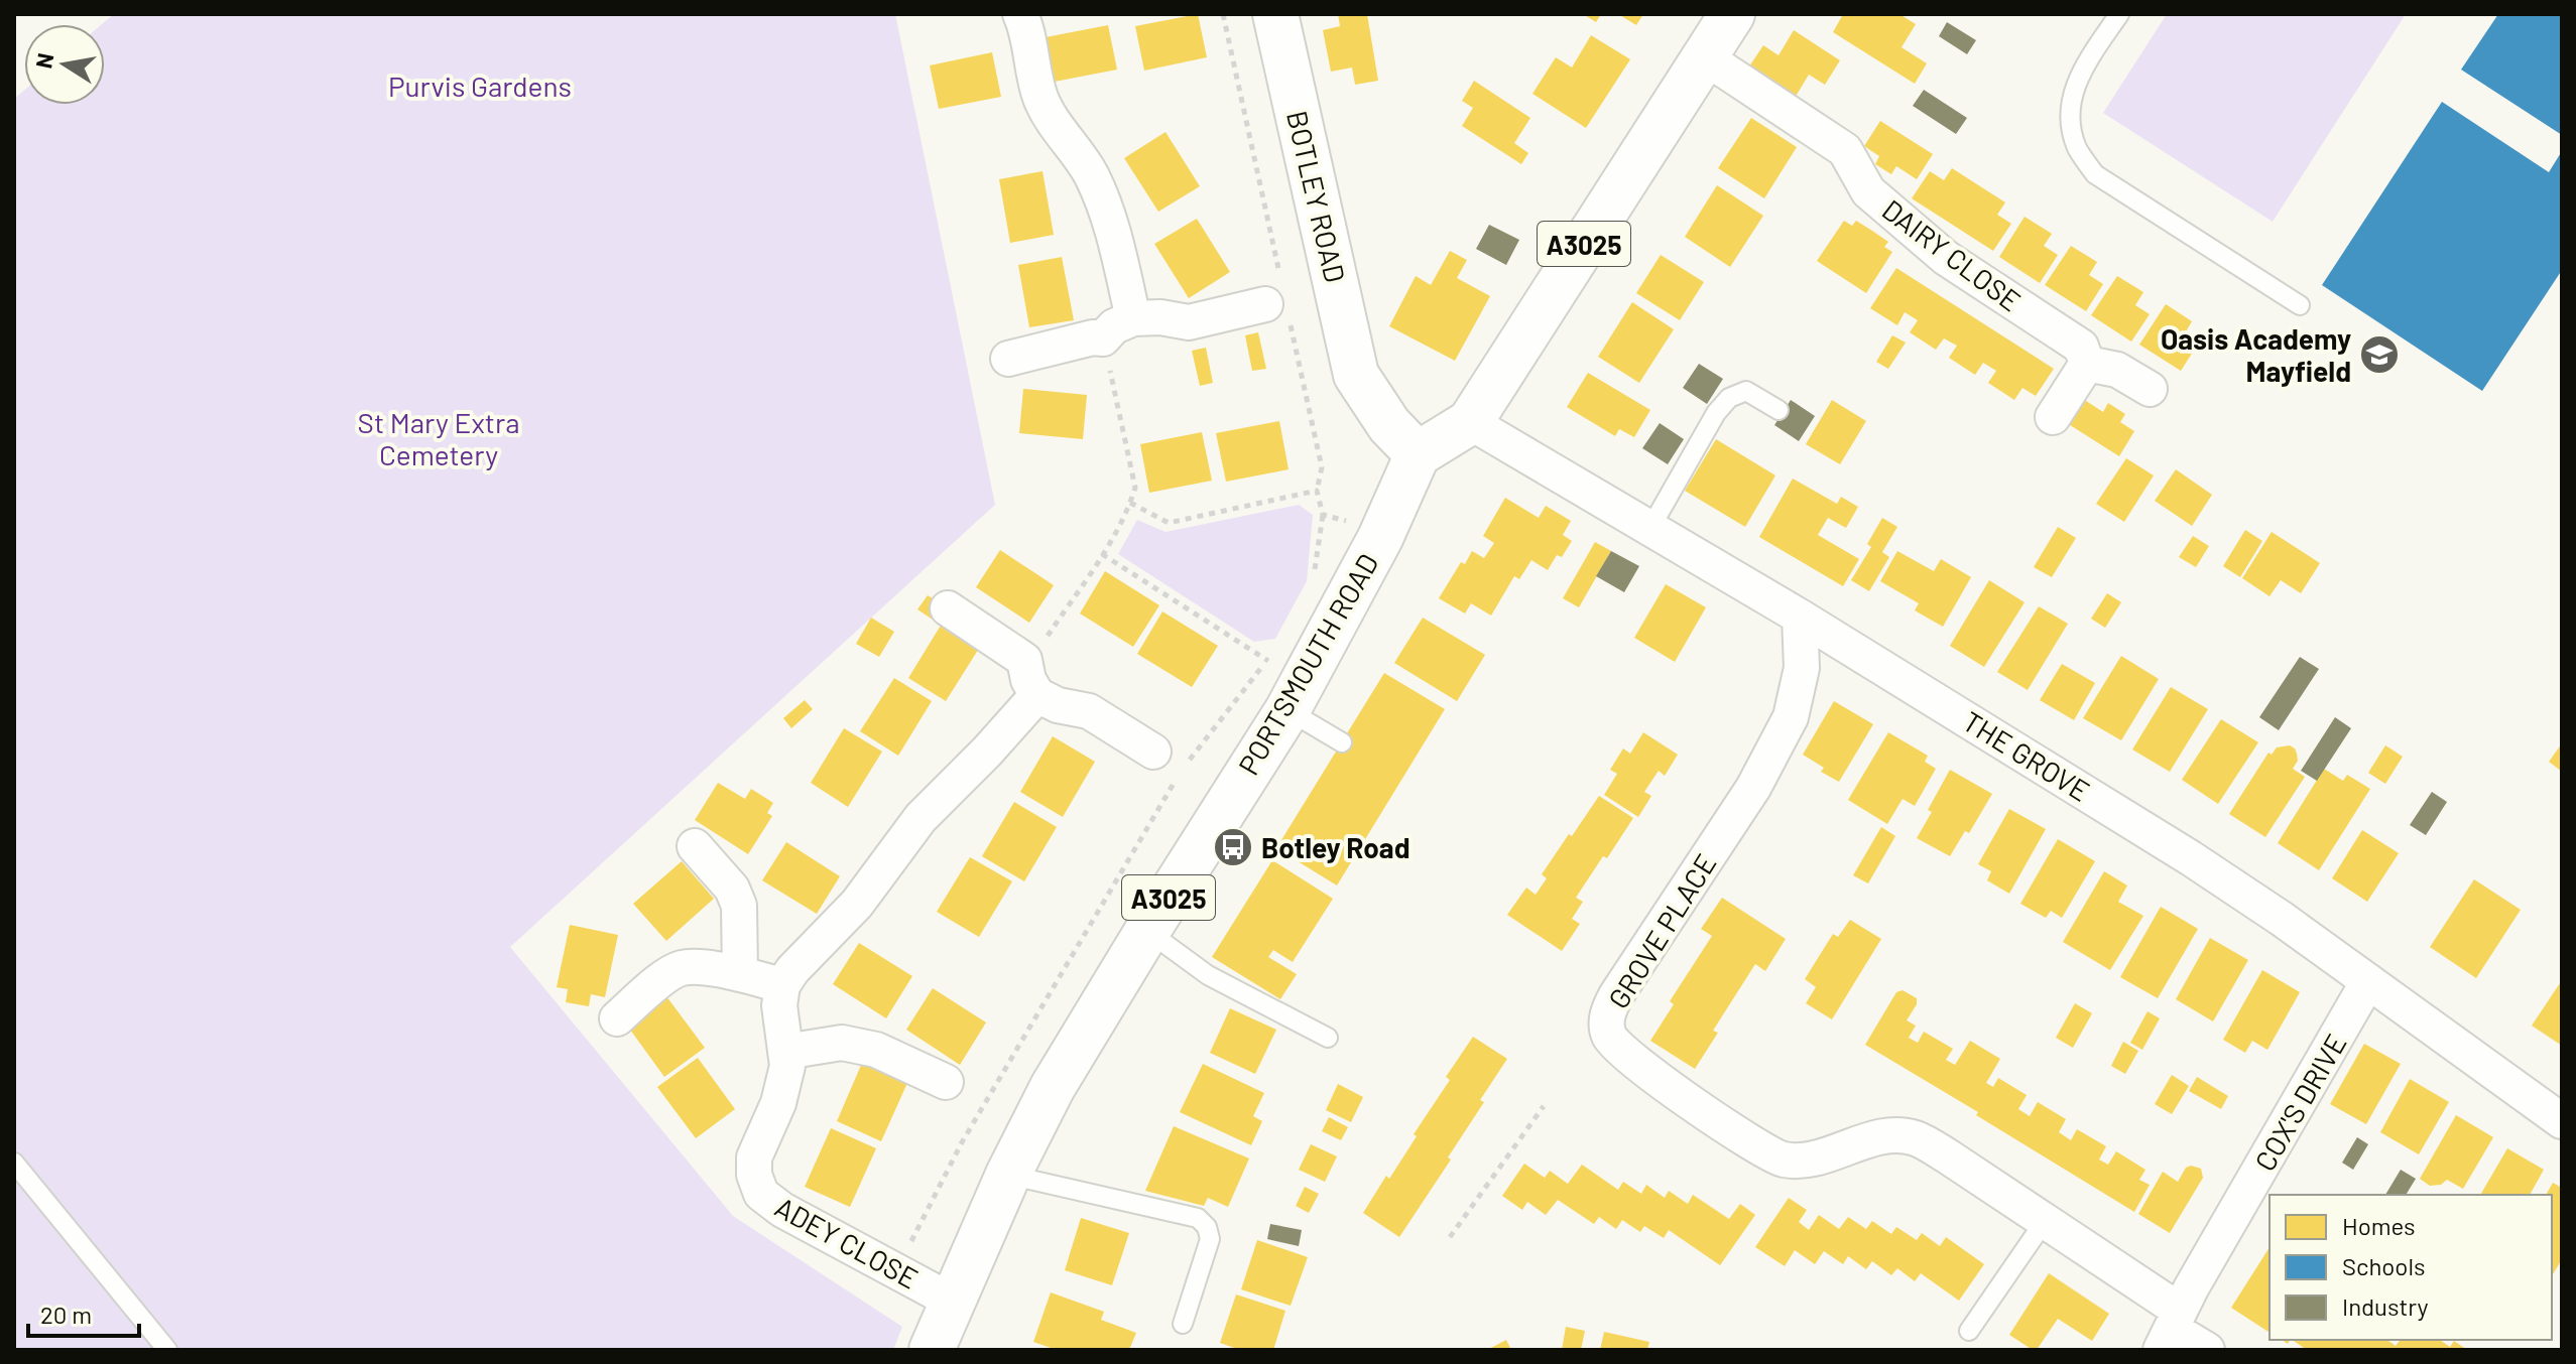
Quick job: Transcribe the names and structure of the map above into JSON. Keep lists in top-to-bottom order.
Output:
{
  "streets": {
    "main road": ["BOTLEY ROAD", "A3025", "PORTSMOUTH ROAD"],
    "street": [
      "DAIRY CLOSE",
      "THE GROVE",
      "GROVE PLACE",
      "COX'S DRIVE",
      "ADEY CLOSE"
    ]
  },
  "crossings": [
    ["BOTLEY ROAD", "A3025"],
    ["BOTLEY ROAD", "PORTSMOUTH ROAD"],
    ["A3025", "DAIRY CLOSE"],
    ["A3025", "PORTSMOUTH ROAD"],
    ["A3025", "THE GROVE"],
    ["PORTSMOUTH ROAD", "ADEY CLOSE"],
    ["THE GROVE", "GROVE PLACE"],
    ["THE GROVE", "COX'S DRIVE"],
    ["GROVE PLACE", "COX'S DRIVE"]
  ],
  "parks": ["Purvis Gardens", "St Mary Extra Cemetery"],
  "places": {
    "school or university": ["Oasis Academy Mayfield"],
    "bus stop": ["Botley Road"]
  },
  "legend": ["Homes", "Schools", "Industry"],
  "scale_bar": "20 m",
  "north": "left"
}
